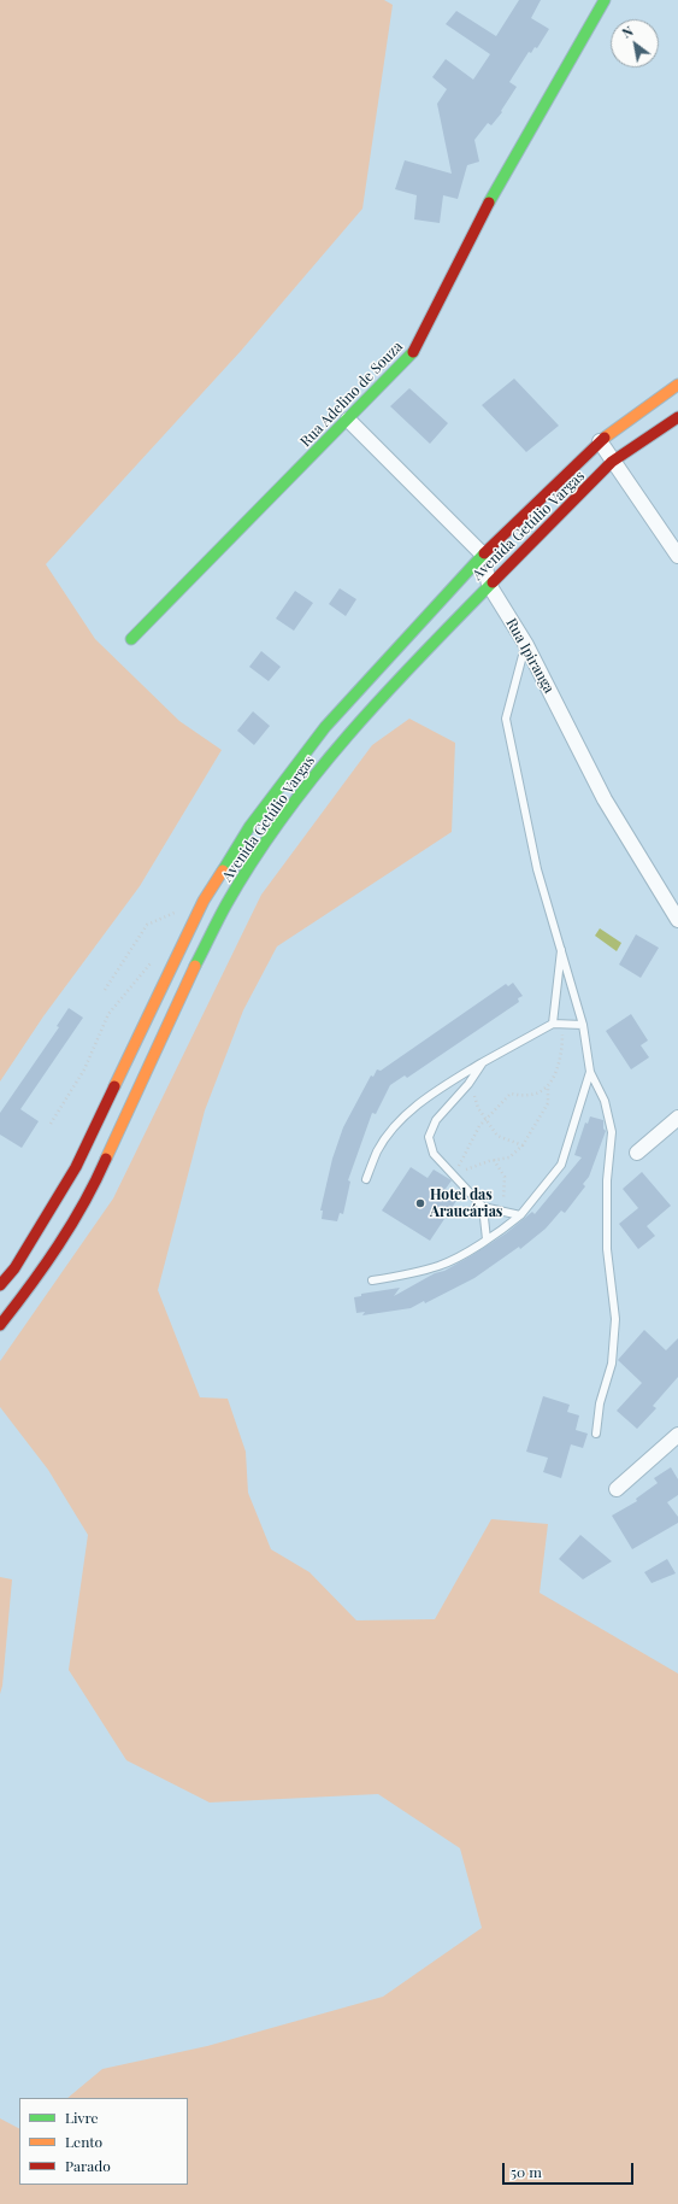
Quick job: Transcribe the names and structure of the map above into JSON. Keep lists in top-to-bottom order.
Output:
{
  "streets": {
    "main road": ["Rua Adelino de Souza", "Avenida Getúlio Vargas"],
    "street": ["Rua Ipiranga"]
  },
  "crossings": [
    ["Avenida Getúlio Vargas", "Rua Ipiranga"]
  ],
  "places": ["Hotel das Araucárias"],
  "legend": ["Livre", "Lento", "Parado"],
  "scale_bar": "50 m",
  "north": "top left"
}
